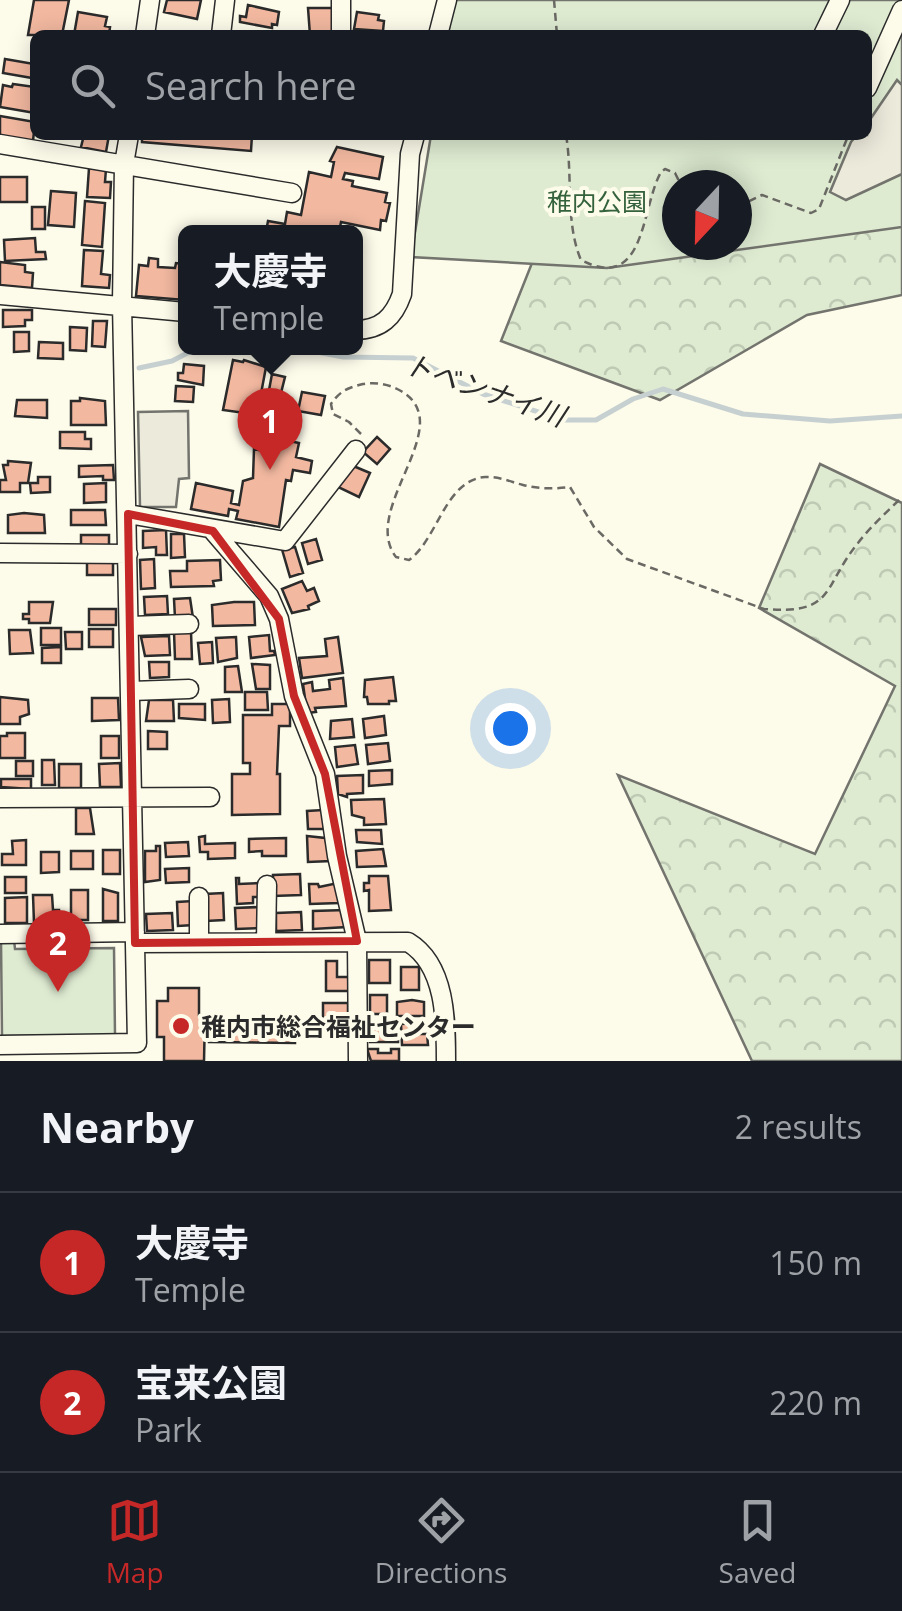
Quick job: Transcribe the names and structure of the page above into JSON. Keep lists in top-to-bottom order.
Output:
{
  "water": ["トベンナイ川"],
  "parks": ["稚内公園"],
  "places": ["稚内市総合福祉センター"],
  "north": "bottom",
  "page": {
    "search": "Search here",
    "popup": ["大慶寺", "Temple"],
    "pins": ["1", "2"],
    "heading": ["Nearby", "2 results"],
    "list": [
      {
        "mark": "1",
        "name": "大慶寺",
        "note": "Temple",
        "value": "150 m"
      },
      {
        "mark": "2",
        "name": "宝来公園",
        "note": "Park",
        "value": "220 m"
      }
    ],
    "nav": ["Map", "Directions", "Saved"]
  }
}
